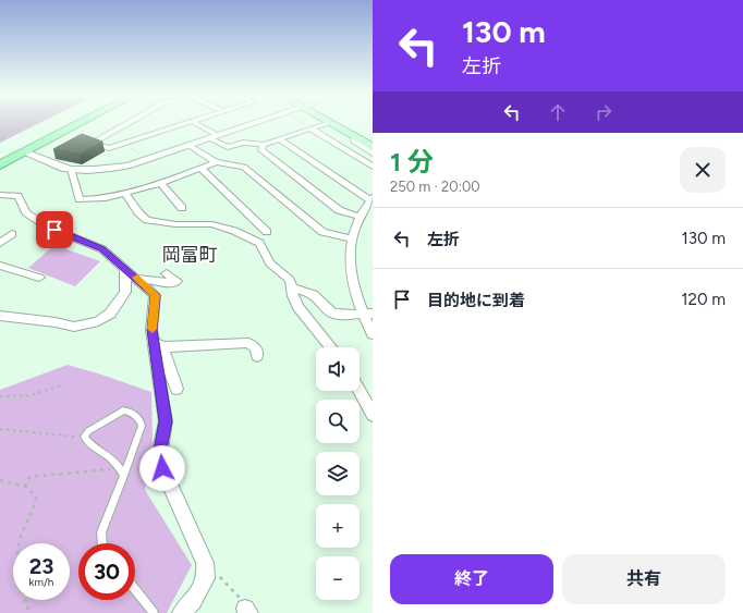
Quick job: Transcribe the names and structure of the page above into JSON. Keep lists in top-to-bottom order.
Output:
{
  "districts": ["岡富町"],
  "page": {
    "turn": ["130 m", "左折"],
    "heading": ["1 分", "250 m · 20:00"],
    "list": [
      {
        "name": "左折",
        "value": "130 m"
      },
      {
        "name": "目的地に到着",
        "value": "120 m"
      }
    ],
    "map_buttons": ["+", "−"],
    "speed": "23 km/h",
    "limit": "30",
    "buttons": ["終了", "共有"]
  }
}
